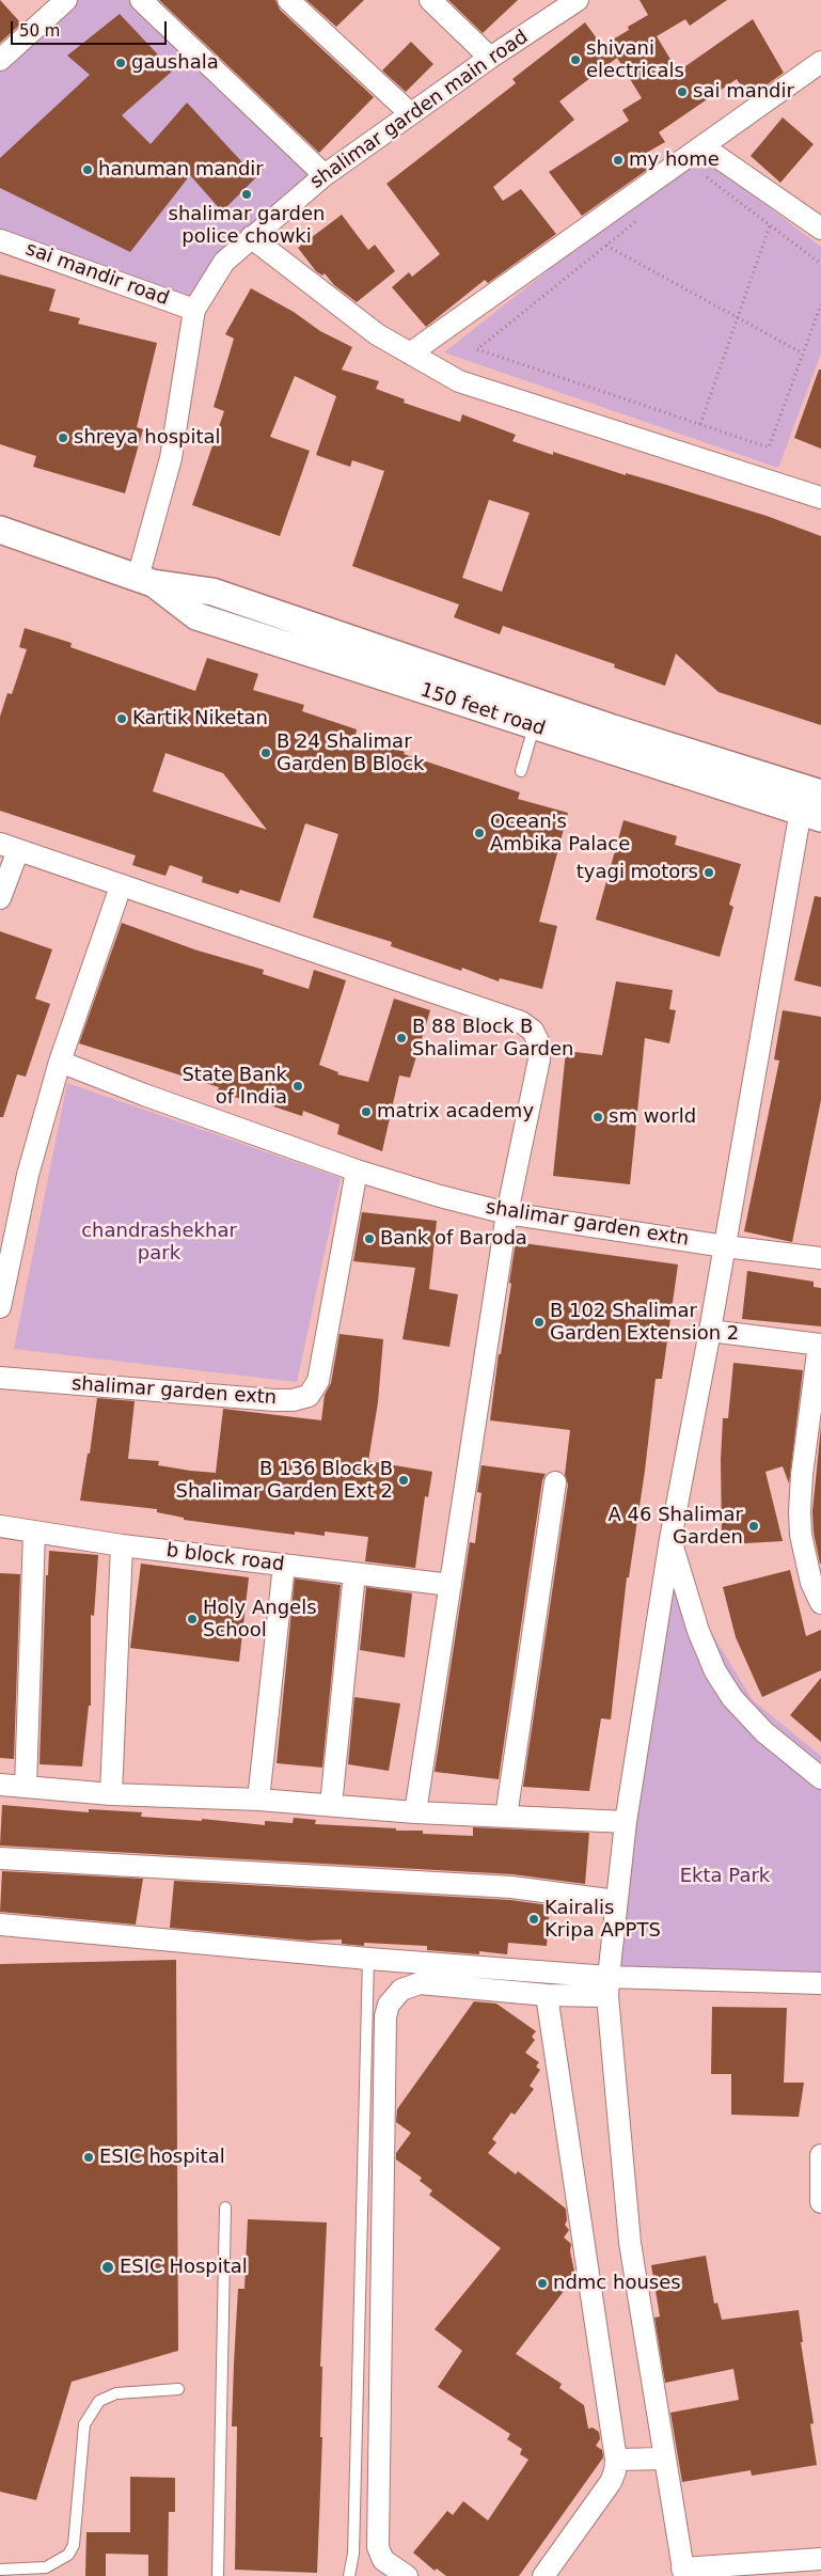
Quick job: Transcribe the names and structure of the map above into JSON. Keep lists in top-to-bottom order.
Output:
{
  "streets": {
    "street": [
      "shalimar garden main road",
      "sai mandir road",
      "150 feet road",
      "shalimar garden extn",
      "b block road"
    ]
  },
  "crossings": [
    ["shalimar garden main road", "sai mandir road"],
    ["shalimar garden main road", "150 feet road"]
  ],
  "parks": ["chandrashekhar park", "Ekta Park"],
  "places": [
    "shivani electricals",
    "gaushala",
    "sai mandir",
    "my home",
    "hanuman mandir",
    "shalimar garden police chowki",
    "shreya hospital",
    "Kartik Niketan",
    "B 24 Shalimar Garden B Block",
    "Ocean's Ambika Palace",
    "tyagi motors",
    "B 88 Block B Shalimar Garden",
    "State Bank of India",
    "matrix academy",
    "sm world",
    "Bank of Baroda",
    "B 102 Shalimar Garden Extension 2",
    "B 136 Block B Shalimar Garden Ext 2",
    "A 46 Shalimar Garden",
    "Holy Angels School",
    "Kairalis Kripa APPTS",
    "ESIC hospital",
    "ESIC Hospital",
    "ndmc houses"
  ],
  "scale_bar": "50 m"
}
